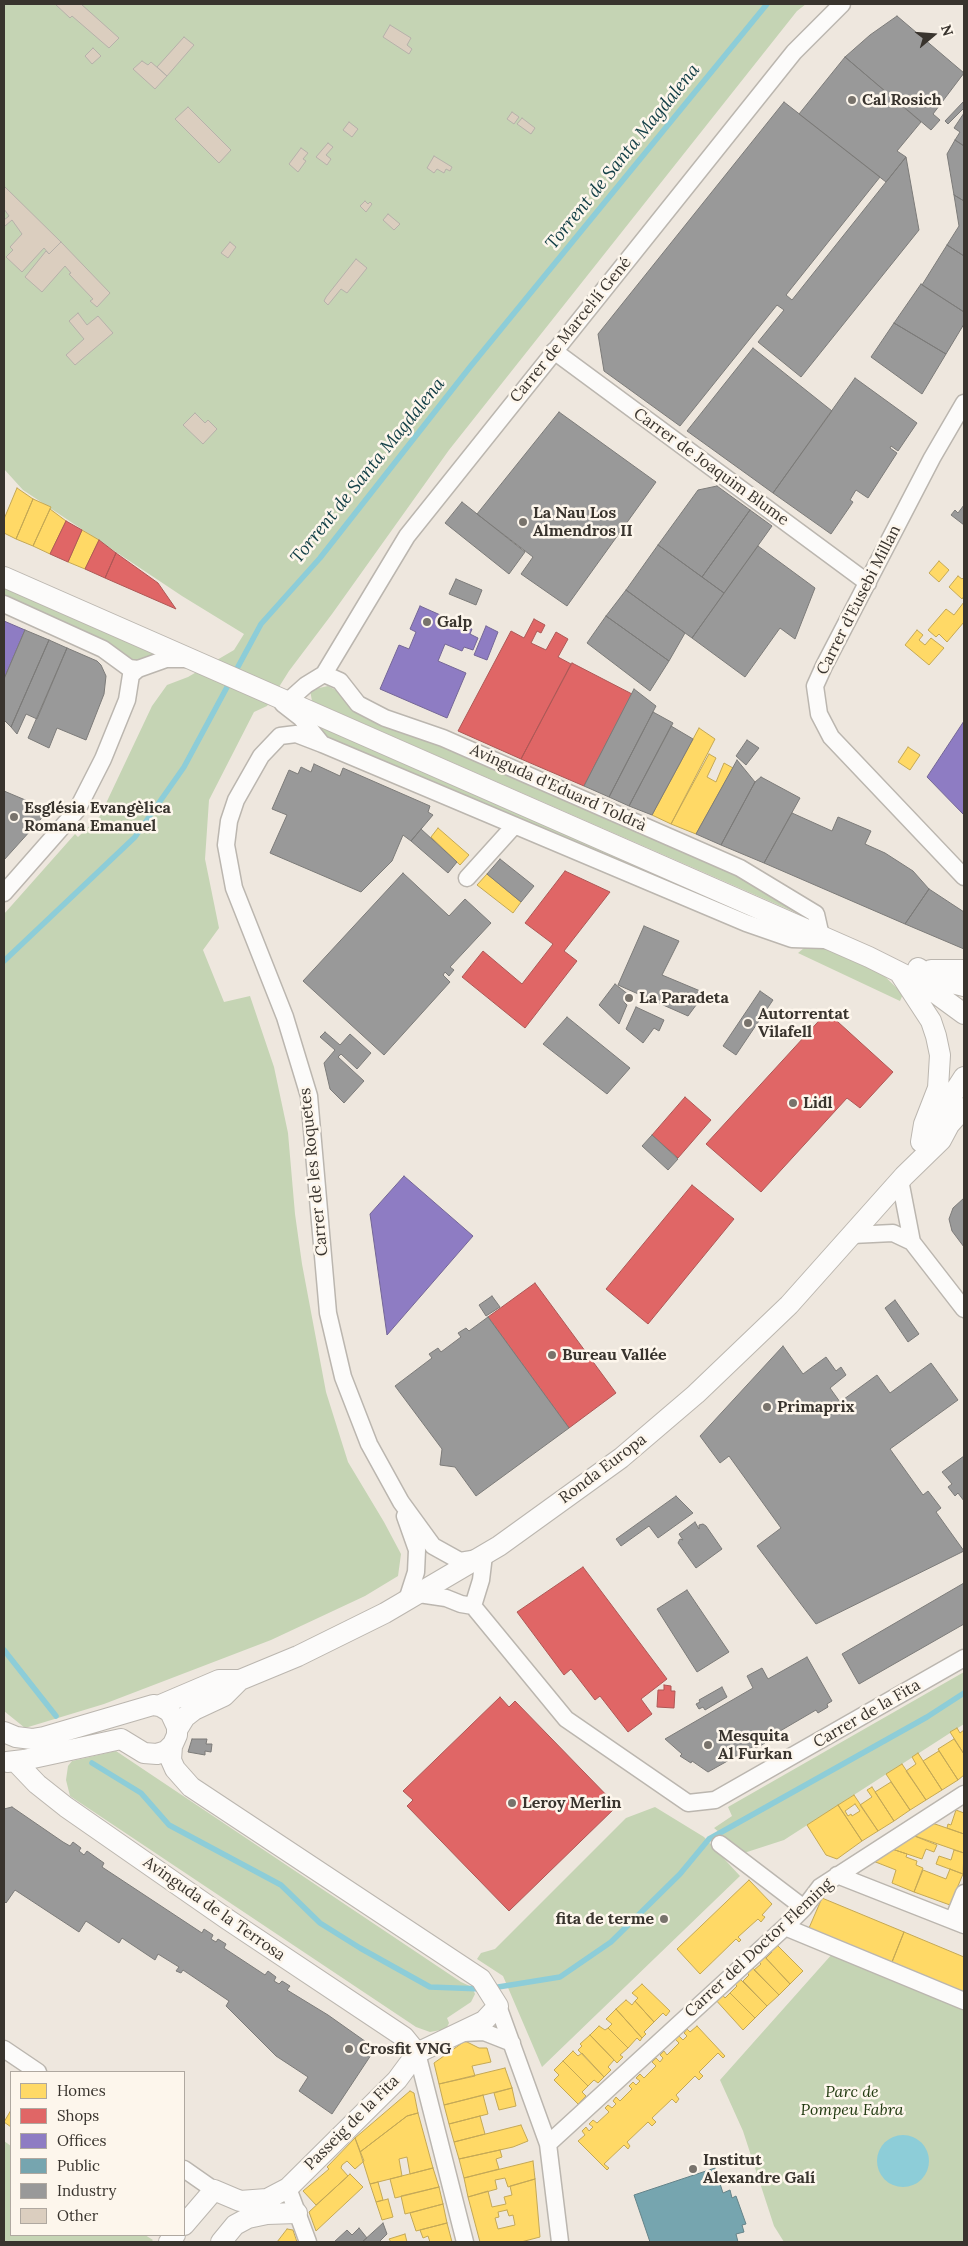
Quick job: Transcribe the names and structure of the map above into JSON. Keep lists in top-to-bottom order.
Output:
{
  "streets": {
    "street": [
      "Carrer de Marcel·lí Gené",
      "Carrer de Joaquim Blume",
      "Carrer d'Eusebi Millan",
      "Avinguda d'Eduard Toldrà",
      "Carrer de les Roquetes",
      "Ronda Europa",
      "Carrer de la Fita",
      "Avinguda de la Terrosa",
      "Carrer del Doctor Fleming",
      "Passeig de la Fita"
    ]
  },
  "crossings": [
    ["Carrer de Marcel·lí Gené", "Carrer de Joaquim Blume"],
    ["Carrer de Marcel·lí Gené", "Avinguda d'Eduard Toldrà"],
    ["Carrer de Joaquim Blume", "Carrer d'Eusebi Millan"],
    ["Avinguda d'Eduard Toldrà", "Carrer de les Roquetes"],
    ["Ronda Europa", "Avinguda de la Terrosa"],
    ["Avinguda de la Terrosa", "Passeig de la Fita"]
  ],
  "water": ["Torrent de Santa Magdalena"],
  "parks": ["Parc de Pompeu Fabra"],
  "places": [
    "Cal Rosich",
    "La Nau Los Almendros II",
    "Galp",
    "Església Evangèlica Romana Emanuel",
    "La Paradeta",
    "Autorrentat Vilafell",
    "Lidl",
    "Bureau Vallée",
    "Primaprix",
    "Mesquita Al Furkan",
    "Leroy Merlin",
    "fita de terme",
    "Crosfit VNG",
    "Institut Alexandre Galí"
  ],
  "legend": [
    "Homes",
    "Shops",
    "Offices",
    "Public",
    "Industry",
    "Other"
  ],
  "north": "right"
}
